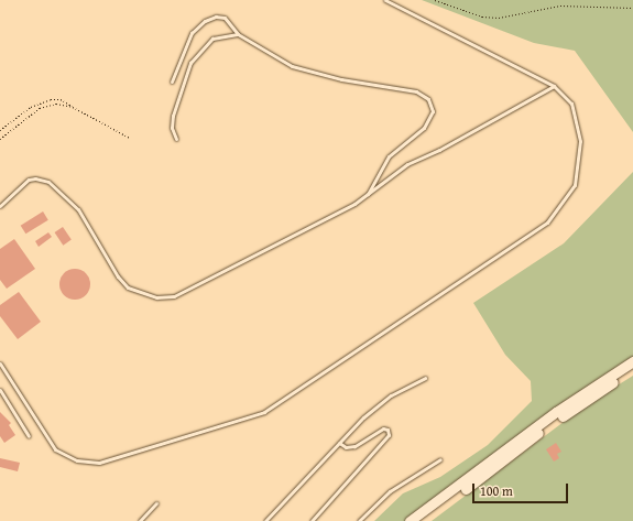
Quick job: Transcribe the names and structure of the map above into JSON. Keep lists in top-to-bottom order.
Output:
{
  "scale_bar": "100 m"
}
